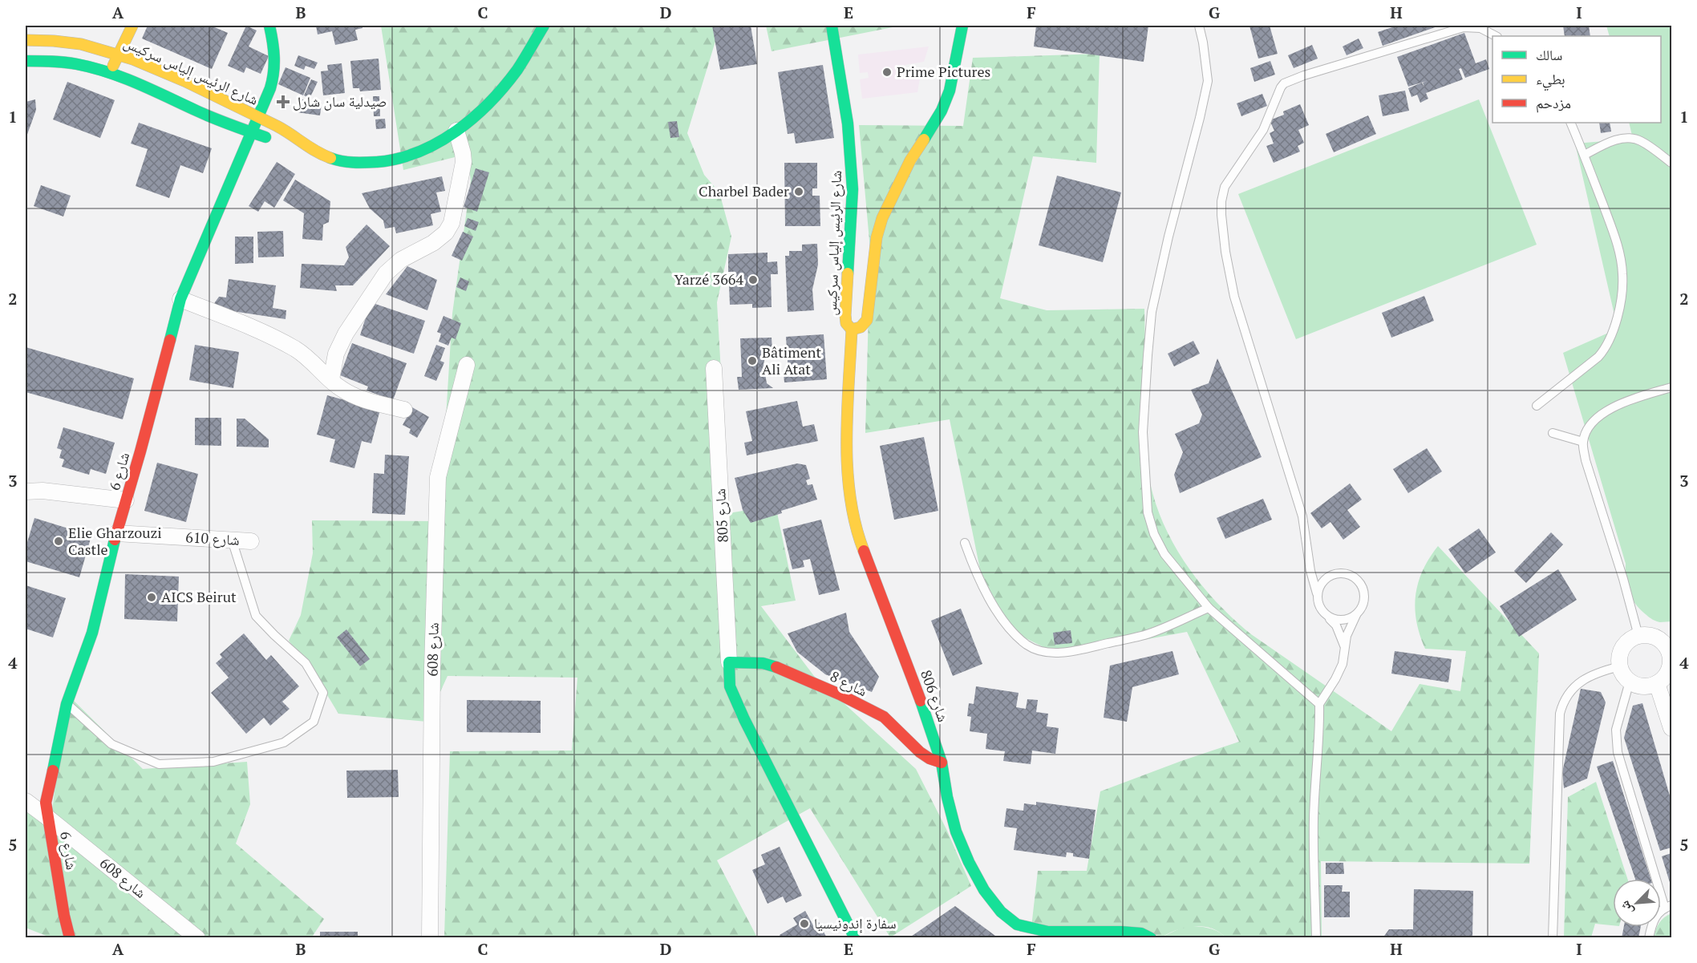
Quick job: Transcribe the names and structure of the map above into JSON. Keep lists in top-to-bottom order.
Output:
{
  "streets": {
    "street": [
      "شارع الرئيس إلياس سركيس",
      "شارع 6",
      "شارع 805",
      "شارع 610",
      "شارع 608",
      "شارع 8",
      "شارع 806"
    ]
  },
  "crossings": [
    ["شارع الرئيس إلياس سركيس", "شارع 6"],
    ["شارع الرئيس إلياس سركيس", "شارع 806"],
    ["شارع 6", "شارع 610"],
    ["شارع 6", "شارع 608"],
    ["شارع 805", "شارع 8"],
    ["شارع 8", "شارع 806"]
  ],
  "places": {
    "other": [
      "Prime Pictures",
      "Charbel Bader",
      "Yarzé 3664",
      "Bâtiment Ali Atat",
      "Elie Gharzouzi Castle",
      "AICS Beirut",
      "سفارة إندونيسيا"
    ],
    "health": ["صيدلية سان شارل"]
  },
  "legend": ["سالك", "بطيء", "مزدحم"],
  "north": "bottom left",
  "grid": {
    "columns": [
      "A",
      "B",
      "C",
      "D",
      "E",
      "F",
      "G",
      "H",
      "I"
    ],
    "rows": [
      "1",
      "2",
      "3",
      "4",
      "5"
    ]
  }
}
